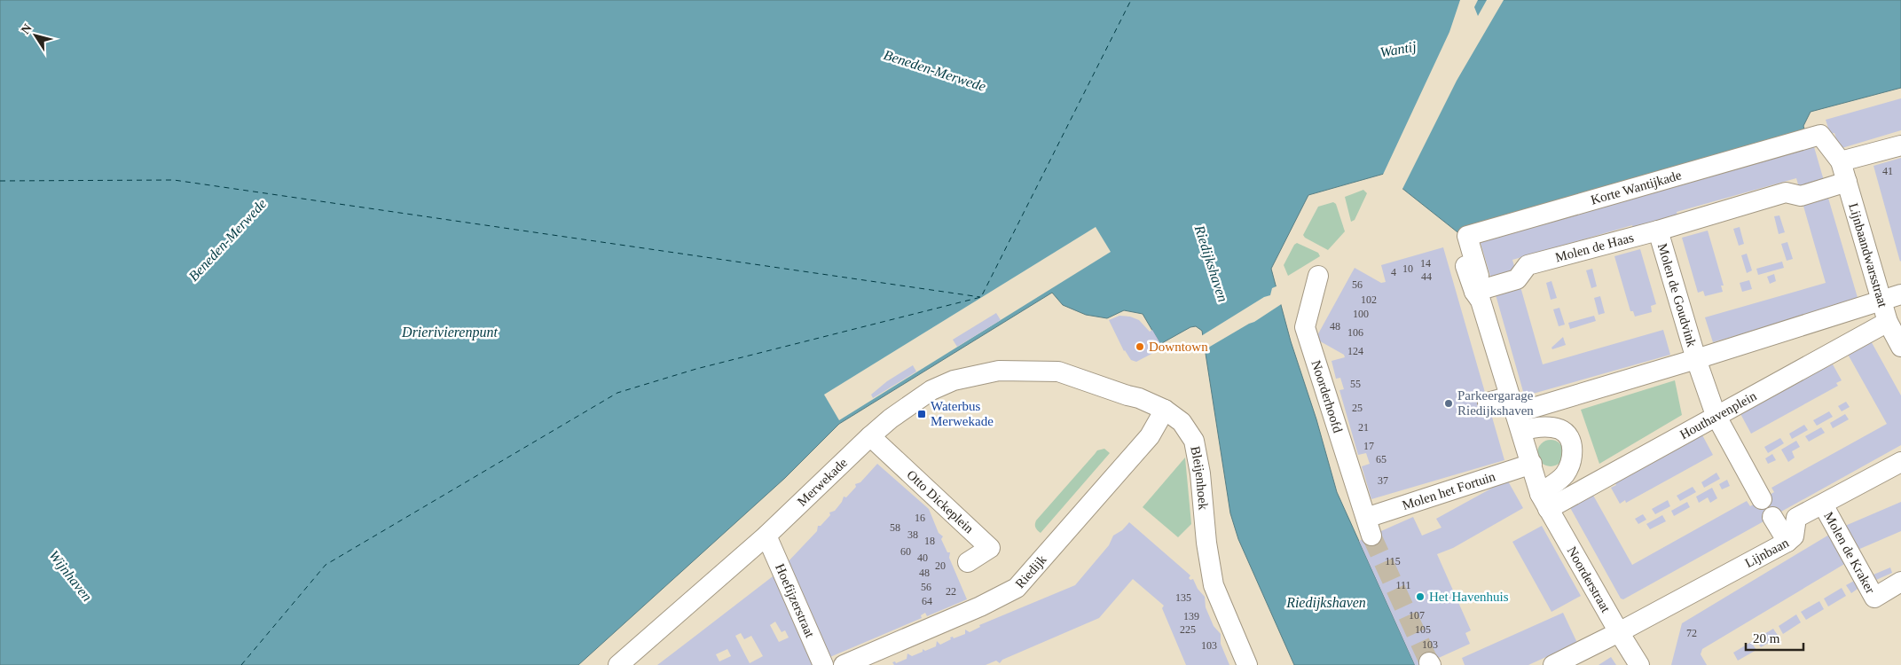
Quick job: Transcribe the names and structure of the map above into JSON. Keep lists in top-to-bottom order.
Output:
{
  "streets": {
    "street": [
      "Korte Wantijkade",
      "Molen de Haas",
      "Lijnbaandwarsstraat",
      "Molen de Goudvink",
      "Noorderhoofd",
      "Houthavenplein",
      "Bleijenhoek",
      "Merwekade",
      "Molen het Fortuin",
      "Otto Dickeplein",
      "Lijnbaan",
      "Molen de Kraker",
      "Riedijk",
      "Noorderstraat",
      "Hoefijzerstraat"
    ]
  },
  "crossings": [
    ["Korte Wantijkade", "Molen de Haas"],
    ["Korte Wantijkade", "Lijnbaandwarsstraat"],
    ["Korte Wantijkade", "Noorderstraat"],
    ["Molen de Haas", "Lijnbaandwarsstraat"],
    ["Molen de Haas", "Molen de Goudvink"],
    ["Molen de Haas", "Noorderstraat"],
    ["Lijnbaandwarsstraat", "Houthavenplein"],
    ["Molen de Goudvink", "Houthavenplein"],
    ["Noorderhoofd", "Molen het Fortuin"],
    ["Houthavenplein", "Noorderstraat"],
    ["Bleijenhoek", "Merwekade"],
    ["Bleijenhoek", "Riedijk"],
    ["Merwekade", "Otto Dickeplein"],
    ["Merwekade", "Hoefijzerstraat"],
    ["Molen het Fortuin", "Noorderstraat"],
    ["Lijnbaan", "Molen de Kraker"],
    ["Lijnbaan", "Noorderstraat"]
  ],
  "water": [
    "Wantij",
    "Beneden-Merwede",
    "Riedijkshaven",
    "Drierivierenpunt",
    "Wijnhaven"
  ],
  "places": {
    "other": ["Downtown", "Parkeergarage Riedijkshaven", "Het Havenhuis"],
    "transit": ["Waterbus Merwekade"]
  },
  "house_numbers": [
    "41",
    "14",
    "10",
    "4",
    "44",
    "56",
    "102",
    "100",
    "48",
    "106",
    "124",
    "55",
    "25",
    "21",
    "17",
    "65",
    "37",
    "16",
    "58",
    "38",
    "18",
    "60",
    "40",
    "115",
    "20",
    "48",
    "111",
    "56",
    "22",
    "135",
    "64",
    "107",
    "139",
    "225",
    "105",
    "72",
    "103",
    "103"
  ],
  "scale_bar": "20 m",
  "north": "top left"
}
